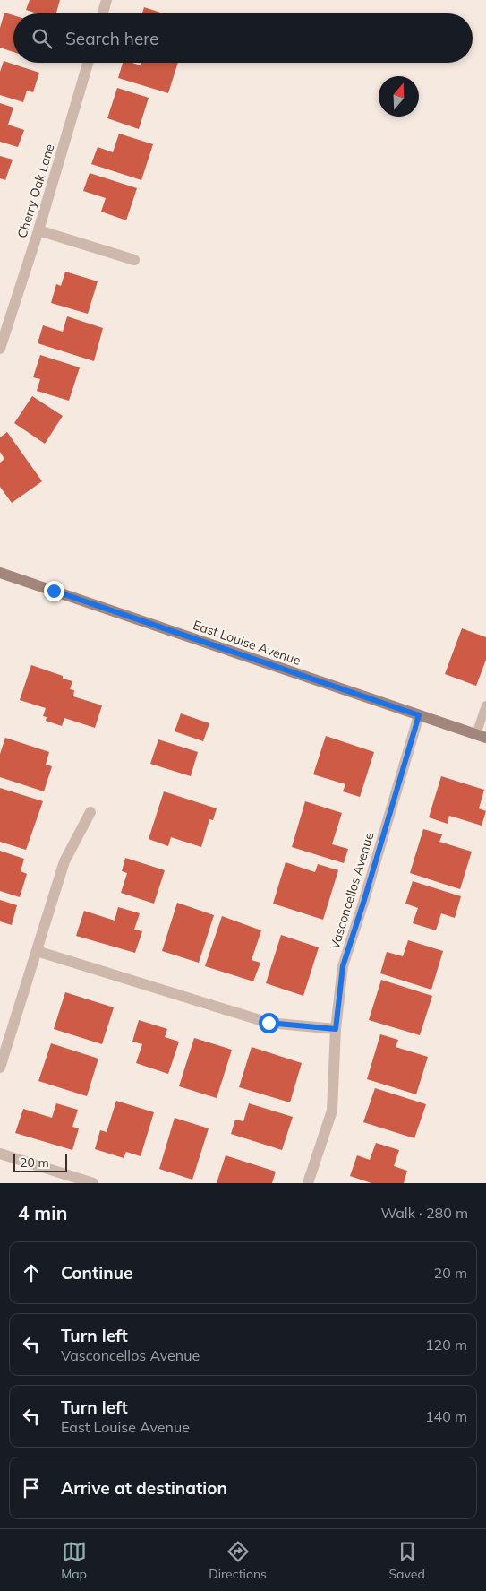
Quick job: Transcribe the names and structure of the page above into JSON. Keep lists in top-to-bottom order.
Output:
{
  "streets": {
    "street": ["Cherry Oak Lane", "East Louise Avenue", "Vasconcellos Avenue"]
  },
  "crossings": [
    ["East Louise Avenue", "Vasconcellos Avenue"]
  ],
  "scale_bar": "20 m",
  "north": "top",
  "page": {
    "search": "Search here",
    "scale": "20 m",
    "heading": ["4 min", "Walk · 280 m"],
    "list": [
      ["Continue", "20 m"],
      ["Turn left", "Vasconcellos Avenue", "120 m"],
      ["Turn left", "East Louise Avenue", "140 m"],
      "Arrive at destination"
    ],
    "nav": ["Map", "Directions", "Saved"]
  }
}
